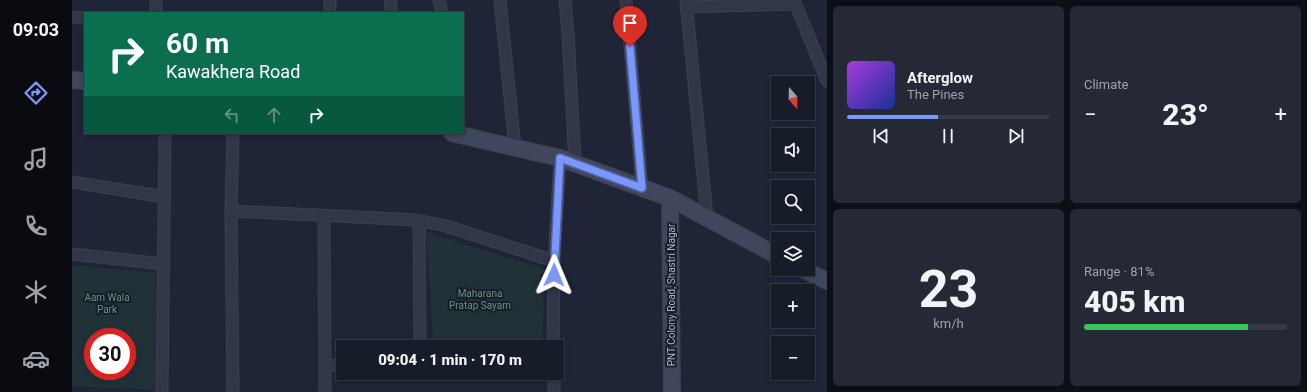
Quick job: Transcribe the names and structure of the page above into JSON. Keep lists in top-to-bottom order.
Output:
{
  "streets": {
    "street": ["PNT Colony Road, Shastri Nagar"]
  },
  "parks": ["Maharana Pratap Sayam", "Aam Wala Park"],
  "north": "bottom",
  "page": {
    "tabs": "09:03",
    "tile": [
      "Climate",
      ["23", "km/h"],
      ["Range · 81%", "405 km"]
    ],
    "turn": ["60 m", "Kawakhera Road"],
    "song": ["Afterglow", "The Pines"],
    "map_buttons": ["+", "−"],
    "heat": ["−", "23°", "+"],
    "limit": "30",
    "trip": "09:04 · 1 min · 170 m"
  }
}
